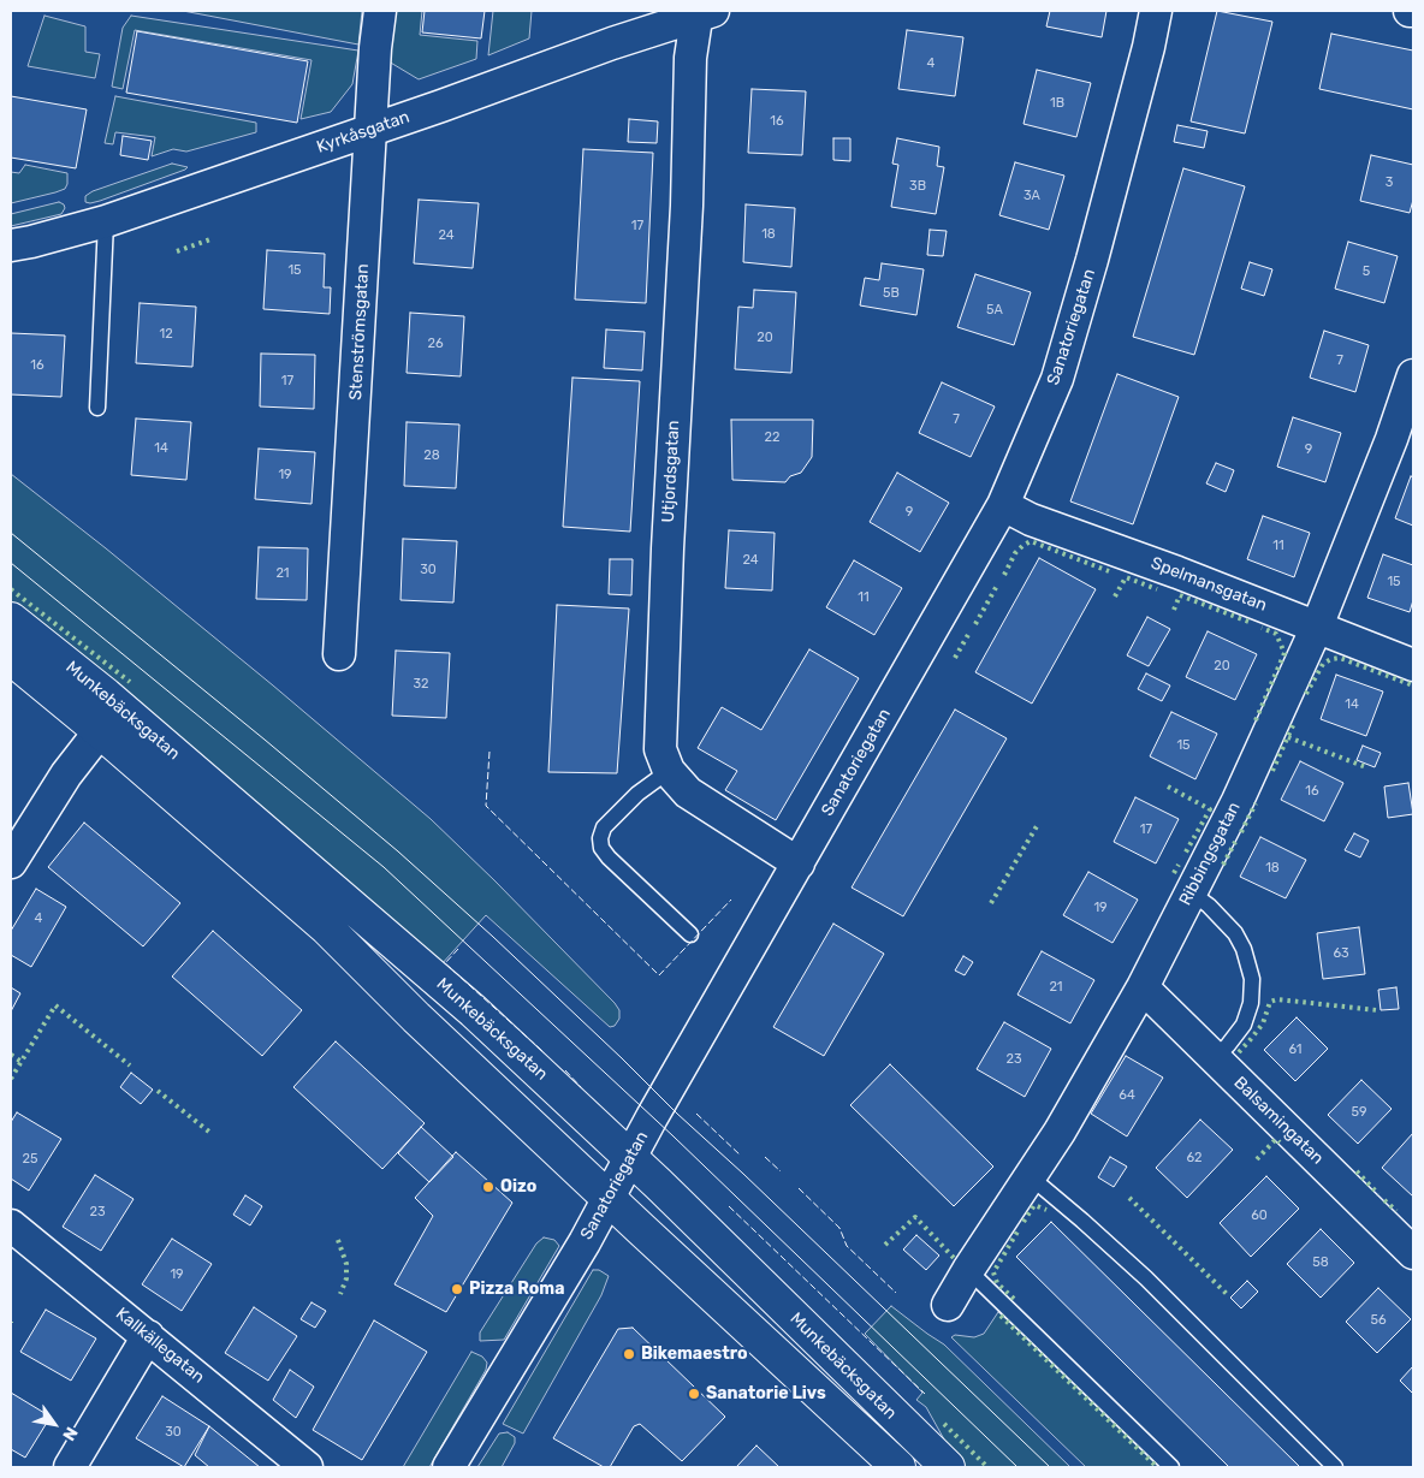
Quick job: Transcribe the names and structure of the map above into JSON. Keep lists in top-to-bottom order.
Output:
{
  "streets": {
    "street": [
      "Kyrkåsgatan",
      "Sanatoriegatan",
      "Stenströmsgatan",
      "Utjordsgatan",
      "Spelmansgatan",
      "Munkebäcksgatan",
      "Ribbingsgatan",
      "Balsamingatan",
      "Kallkällegatan"
    ]
  },
  "crossings": [
    ["Kyrkåsgatan", "Stenströmsgatan"],
    ["Kyrkåsgatan", "Utjordsgatan"],
    ["Sanatoriegatan", "Utjordsgatan"],
    ["Sanatoriegatan", "Spelmansgatan"],
    ["Sanatoriegatan", "Munkebäcksgatan"],
    ["Spelmansgatan", "Ribbingsgatan"],
    ["Ribbingsgatan", "Balsamingatan"]
  ],
  "places": [
    "Oizo",
    "Pizza Roma",
    "Bikemaestro",
    "Sanatorie Livs"
  ],
  "house_numbers": [
    "4",
    "1B",
    "16",
    "3",
    "3B",
    "3A",
    "17",
    "18",
    "24",
    "15",
    "5",
    "5B",
    "5A",
    "12",
    "20",
    "26",
    "7",
    "16",
    "17",
    "7",
    "22",
    "14",
    "9",
    "28",
    "19",
    "9",
    "11",
    "24",
    "30",
    "21",
    "15",
    "11",
    "20",
    "32",
    "14",
    "15",
    "16",
    "17",
    "18",
    "19",
    "4",
    "63",
    "21",
    "61",
    "23",
    "64",
    "59",
    "62",
    "25",
    "23",
    "60",
    "58",
    "19",
    "56",
    "30"
  ],
  "north": "bottom right"
}
